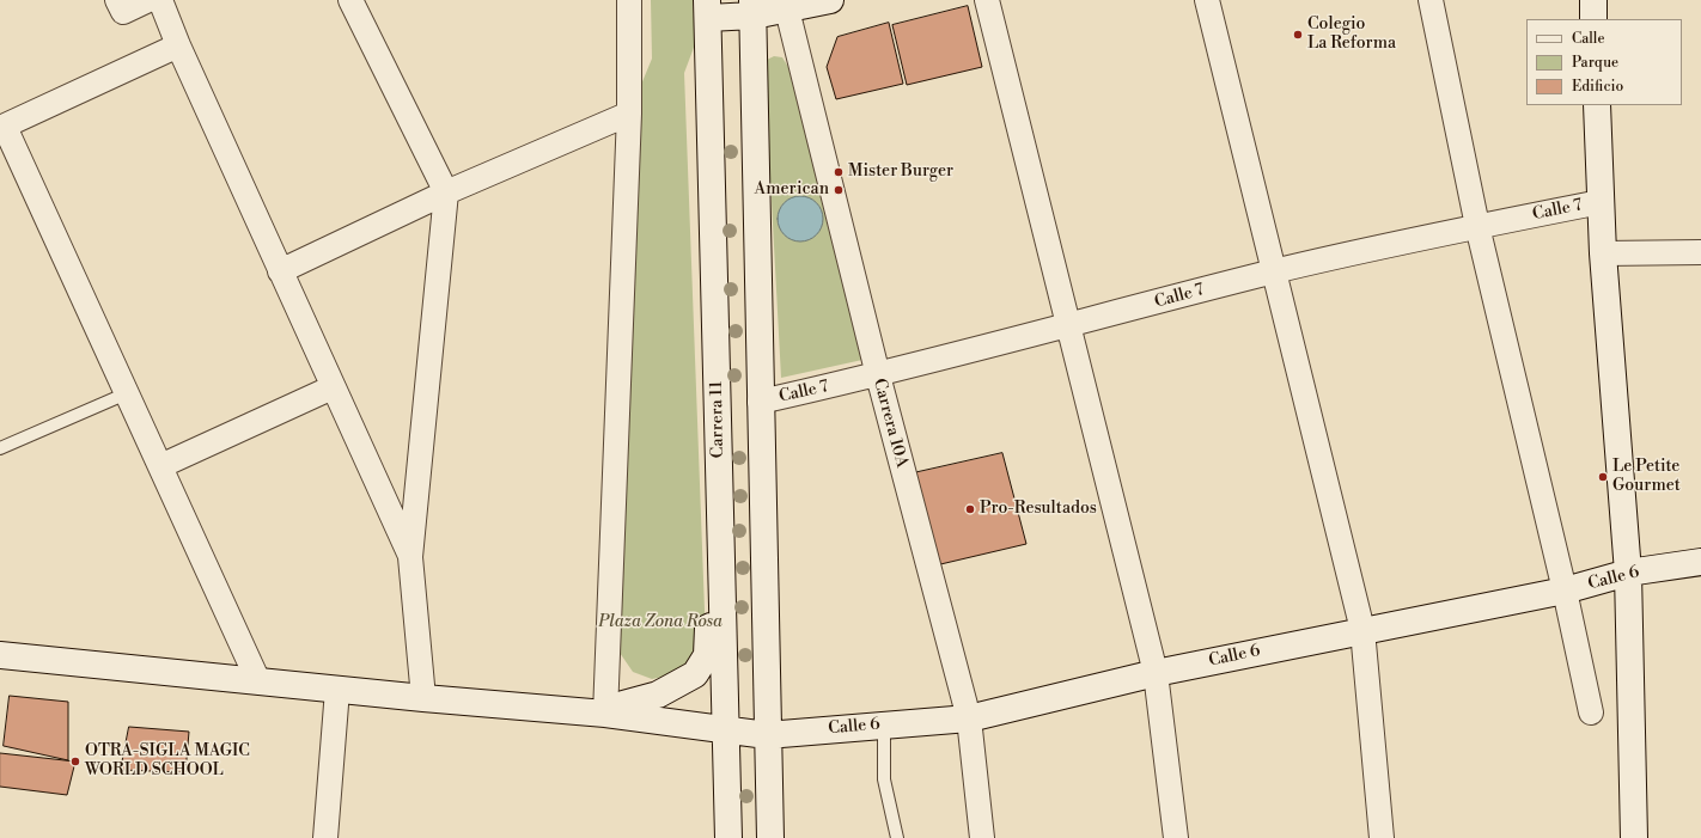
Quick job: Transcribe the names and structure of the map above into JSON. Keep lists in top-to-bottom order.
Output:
{
  "streets": {
    "main road": ["Carrera 11", "Calle 6"],
    "street": ["Calle 7", "Carrera 10A"]
  },
  "crossings": [
    ["Calle 7", "Carrera 10A"],
    ["Carrera 11", "Calle 6"],
    ["Carrera 10A", "Calle 6"]
  ],
  "parks": ["Plaza Zona Rosa"],
  "places": [
    "Colegio La Reforma",
    "Mister Burger",
    "American",
    "Le Petite Gourmet",
    "Pro-Resultados",
    "OTRA-SIGLA MAGIC WORLD SCHOOL"
  ],
  "legend": ["Calle", "Parque", "Edificio"]
}
